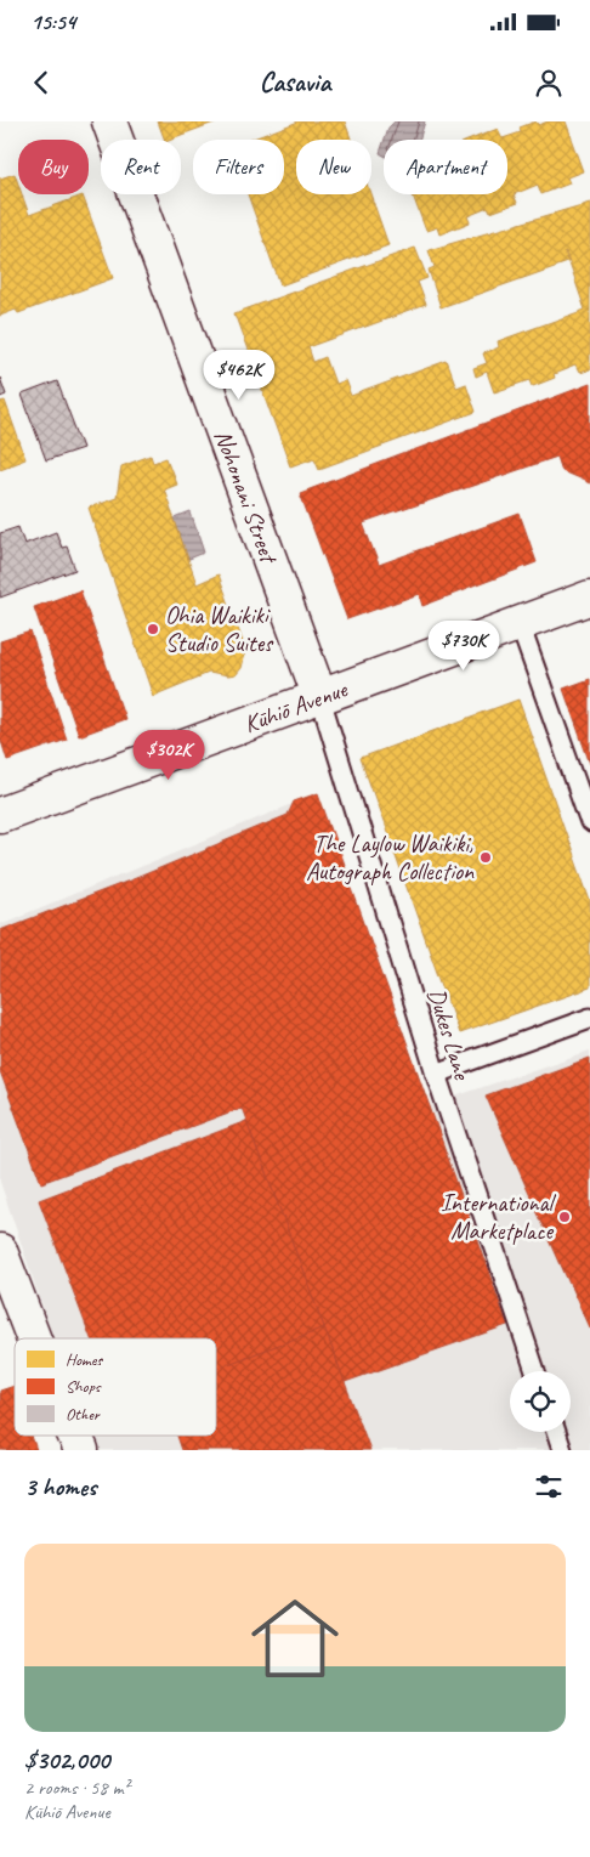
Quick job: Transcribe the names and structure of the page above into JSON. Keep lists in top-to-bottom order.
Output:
{
  "streets": {
    "street": ["Nohonani Street", "Kūhiō Avenue"],
    "lane": ["Dukes Lane"]
  },
  "crossings": [
    ["Nohonani Street", "Kūhiō Avenue"],
    ["Nohonani Street", "Dukes Lane"],
    ["Kūhiō Avenue", "Dukes Lane"]
  ],
  "places": ["Ohia Waikiki Studio Suites", "The Laylow Waikiki, Autograph Collection", "International Marketplace"],
  "legend": ["Homes", "Shops", "Other"],
  "page": {
    "status": "15:54",
    "header": "Casavia",
    "chip": [
      "Buy",
      "Rent",
      "Filters",
      "New",
      "Apartment"
    ],
    "price": ["$462K", "$730K", "$302K"],
    "heading": "3 homes",
    "list": [
      {
        "name": "$302,000",
        "note": "2 rooms · 58 m² · Kūhiō Avenue"
      }
    ]
  }
}
